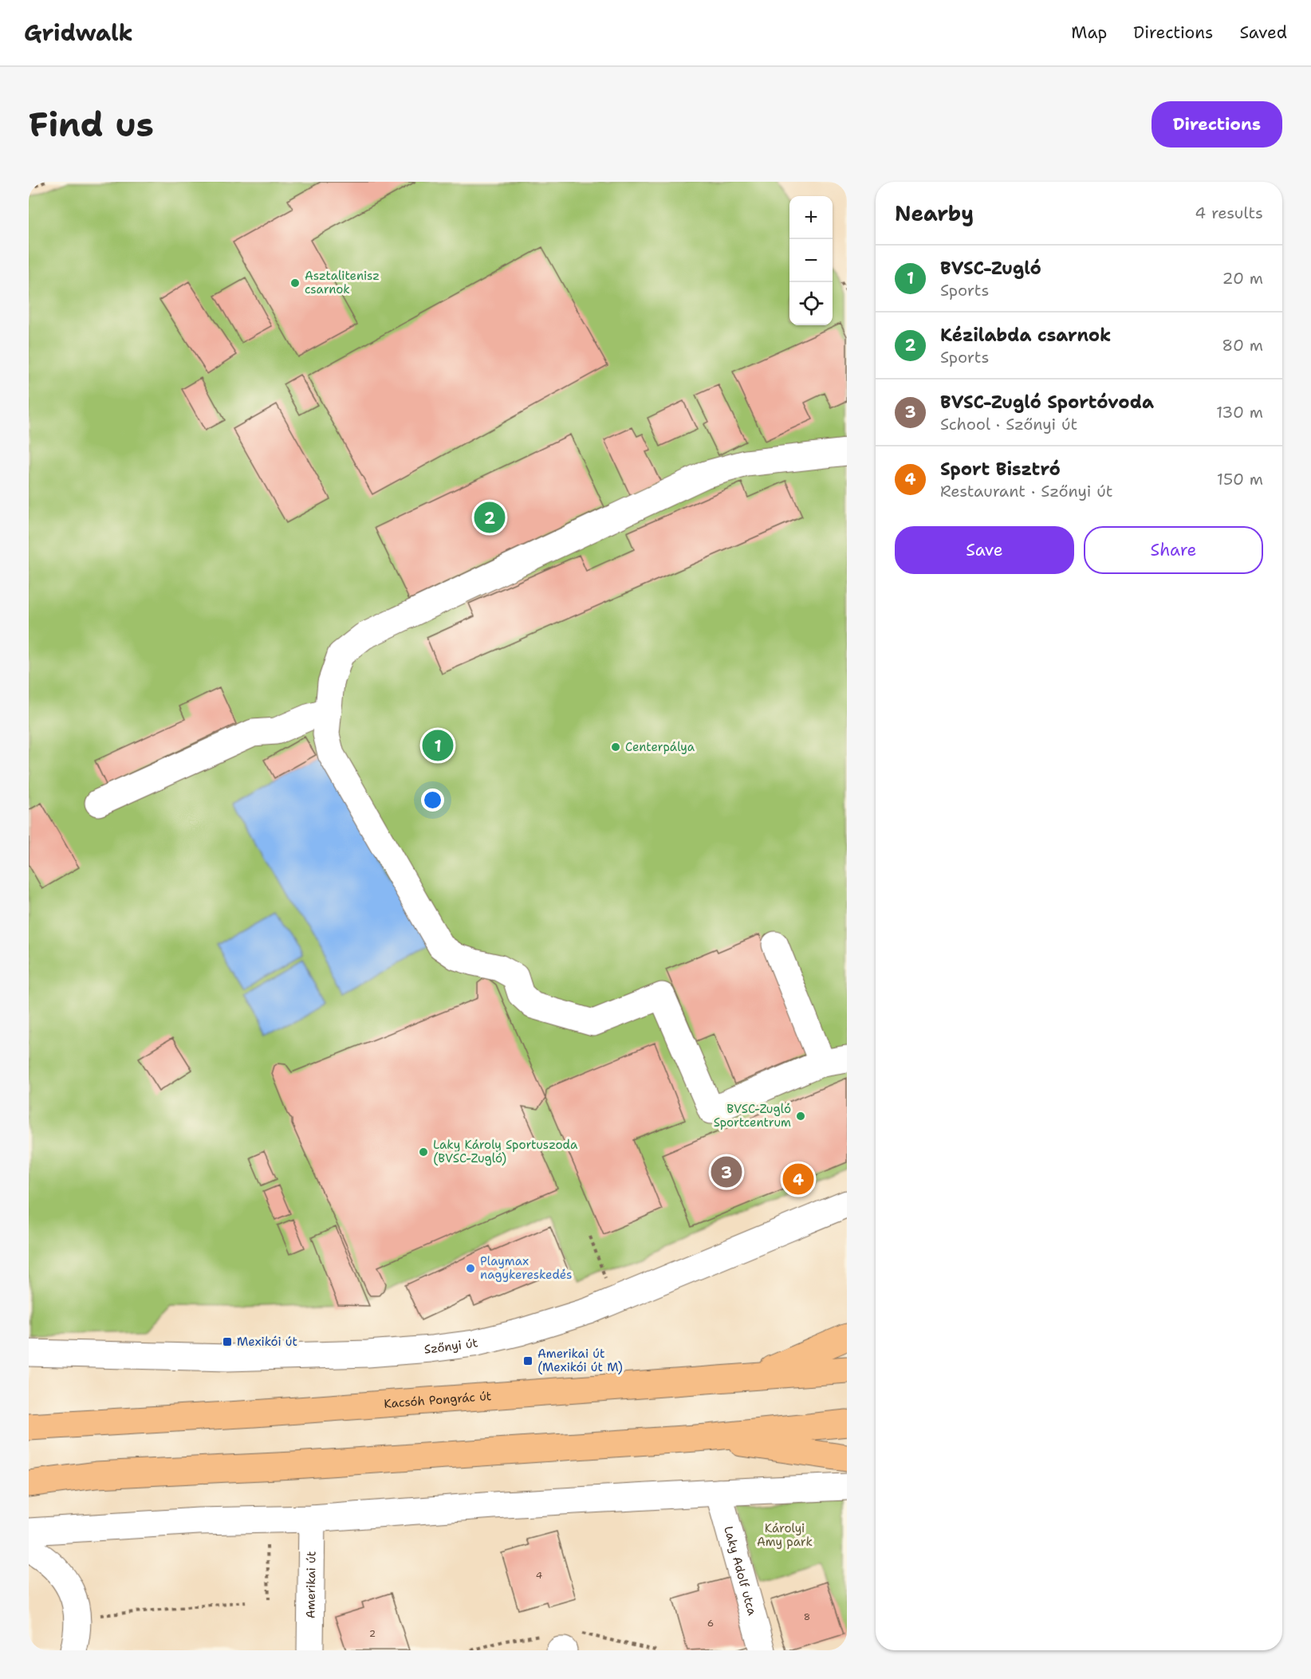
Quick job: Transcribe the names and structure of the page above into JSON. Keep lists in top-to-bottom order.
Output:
{
  "streets": {
    "main road": ["Kacsóh Pongrác út"],
    "street": ["Szőnyi út", "Laky Adolf utca", "Amerikai út"]
  },
  "parks": ["Károlyi Amy park"],
  "places": {
    "other": [
      "Asztalitenisz csarnok",
      "Centerpálya",
      "BVSC-Zugló Sportcentrum",
      "Laky Károly Sportuszoda (BVSC-Zugló)",
      "Playmax nagykereskedés"
    ],
    "transit": ["Mexikói út", "Amerikai út (Mexikói út M)"]
  },
  "house_numbers": [
    "4",
    "8",
    "6",
    "2"
  ],
  "page": {
    "header": "Gridwalk",
    "nav": ["Map", "Directions", "Saved"],
    "buttons": [
      "Directions",
      ["Save", "Share"]
    ],
    "title": "Find us",
    "heading": ["Nearby", "4 results"],
    "map_buttons": ["+", "−"],
    "list": [
      {
        "mark": "1",
        "name": "BVSC-Zugló",
        "note": "Sports",
        "value": "20 m"
      },
      {
        "mark": "2",
        "name": "Kézilabda csarnok",
        "note": "Sports",
        "value": "80 m"
      },
      {
        "mark": "3",
        "name": "BVSC-Zugló Sportóvoda",
        "note": "School · Szőnyi út",
        "value": "130 m"
      },
      {
        "mark": "4",
        "name": "Sport Bisztró",
        "note": "Restaurant · Szőnyi út",
        "value": "150 m"
      }
    ],
    "pins": [
      "2",
      "1",
      "3",
      "4"
    ]
  }
}
